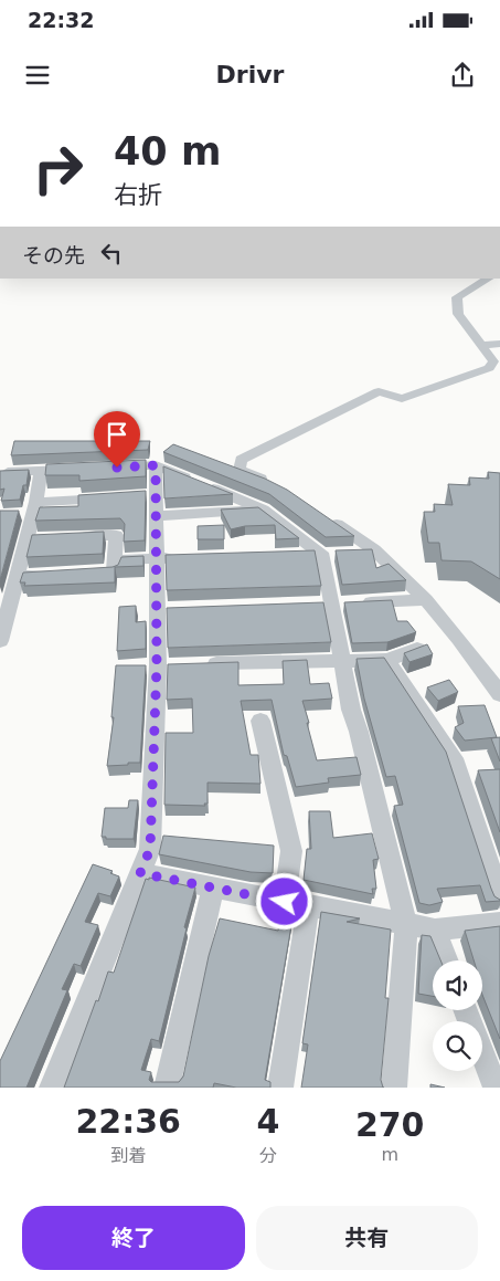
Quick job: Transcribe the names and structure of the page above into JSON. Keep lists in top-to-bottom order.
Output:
{
  "page": {
    "status": "22:32",
    "header": "Drivr",
    "turn": ["40 m", "右折"],
    "then": "その先",
    "eta": [
      "22:36",
      "到着",
      "4",
      "分",
      "270",
      "m"
    ],
    "buttons": ["終了", "共有"]
  }
}
